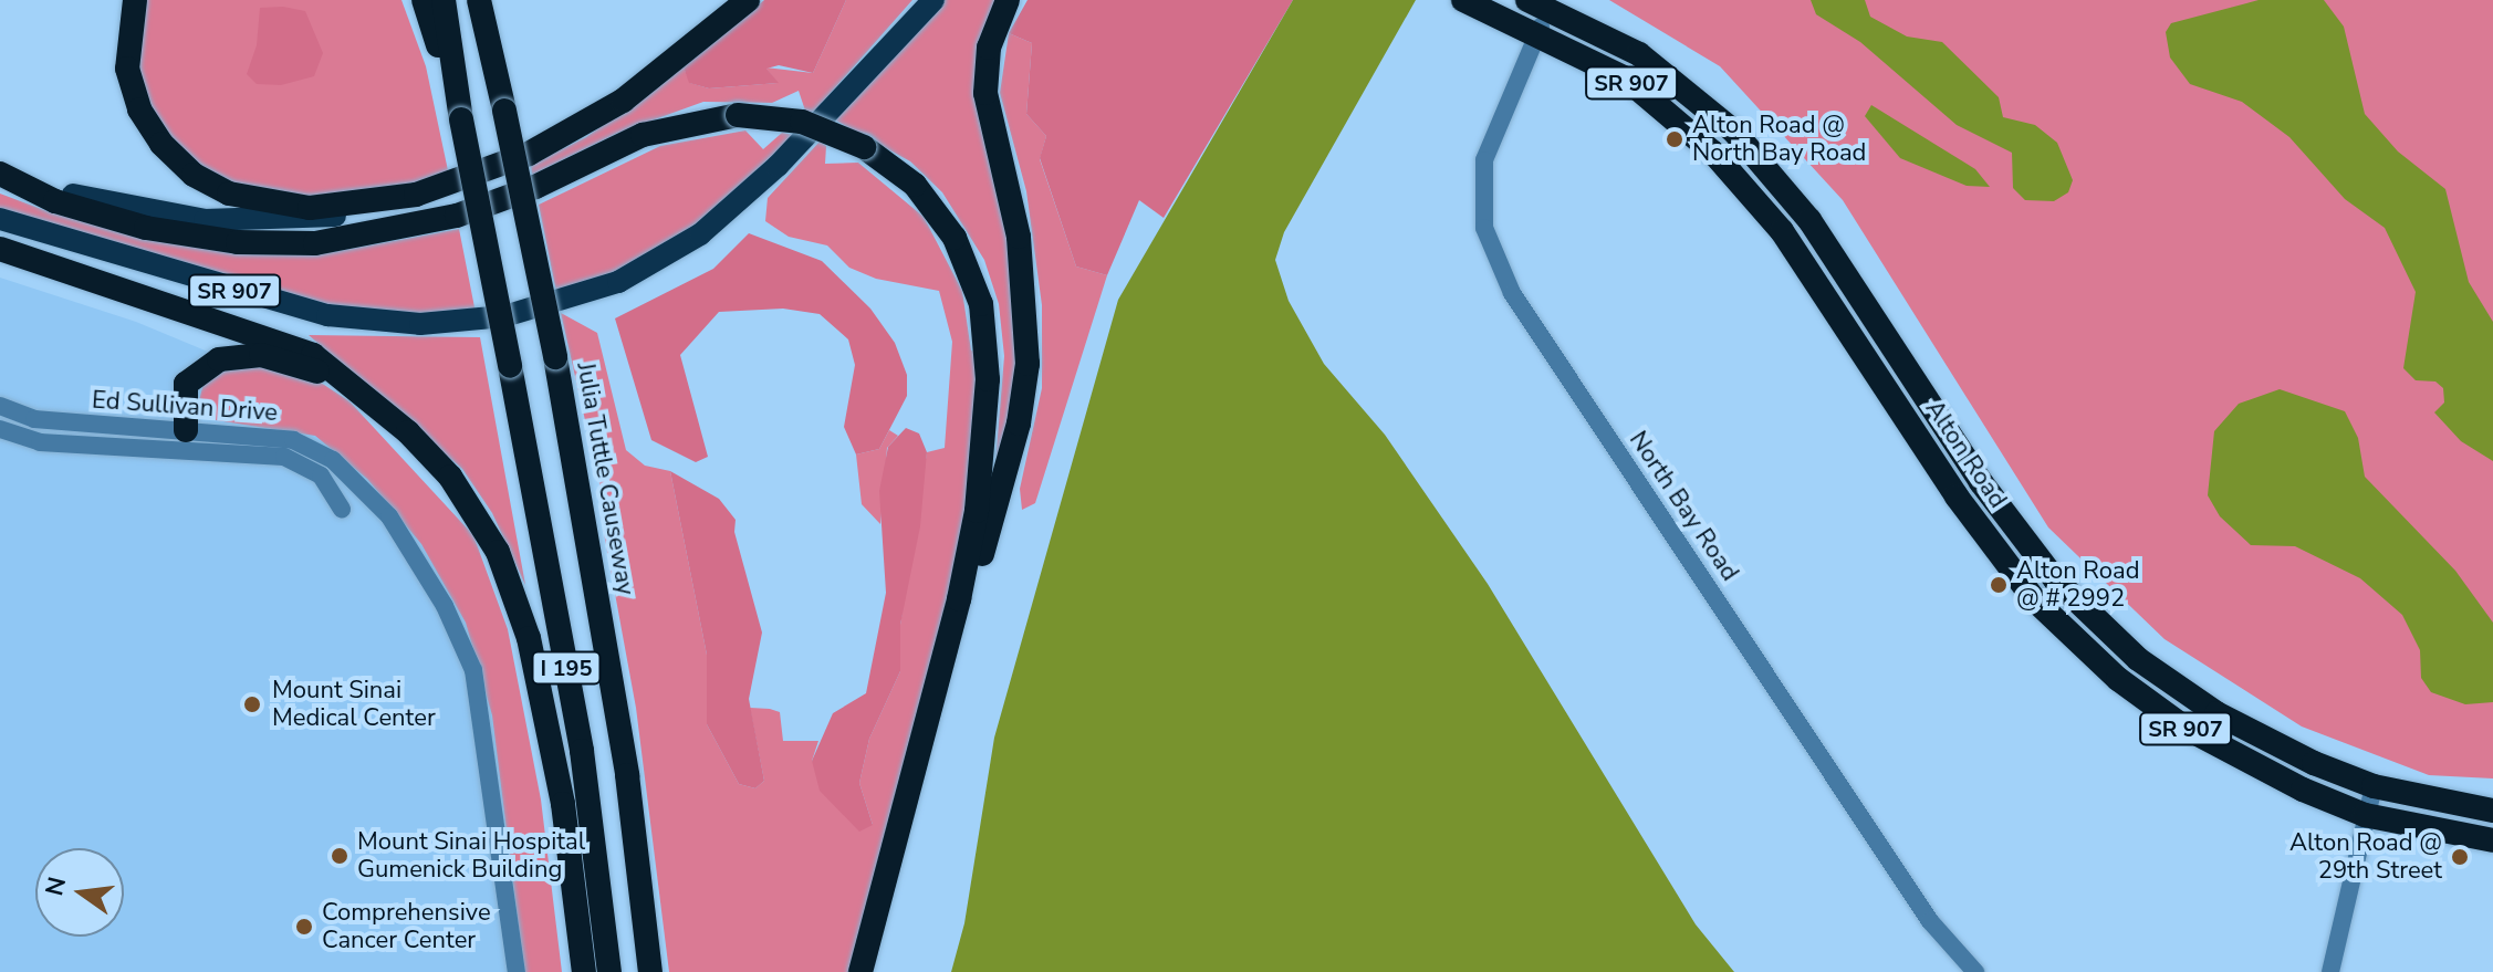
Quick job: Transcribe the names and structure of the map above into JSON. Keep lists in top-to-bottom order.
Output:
{
  "streets": {
    "highway": [
      "SR 907",
      "Alton Road",
      "Julia Tuttle Causeway",
      "I 195"
    ],
    "street": ["Ed Sullivan Drive", "North Bay Road"]
  },
  "crossings": [
    ["Alton Road", "North Bay Road"]
  ],
  "places": [
    "Alton Road @ North Bay Road",
    "Alton Road @ # 2992",
    "Mount Sinai Medical Center",
    "Mount Sinai Hospital Gumenick Building",
    "Alton Road @ 29th Street",
    "Comprehensive Cancer Center"
  ],
  "north": "left"
}
